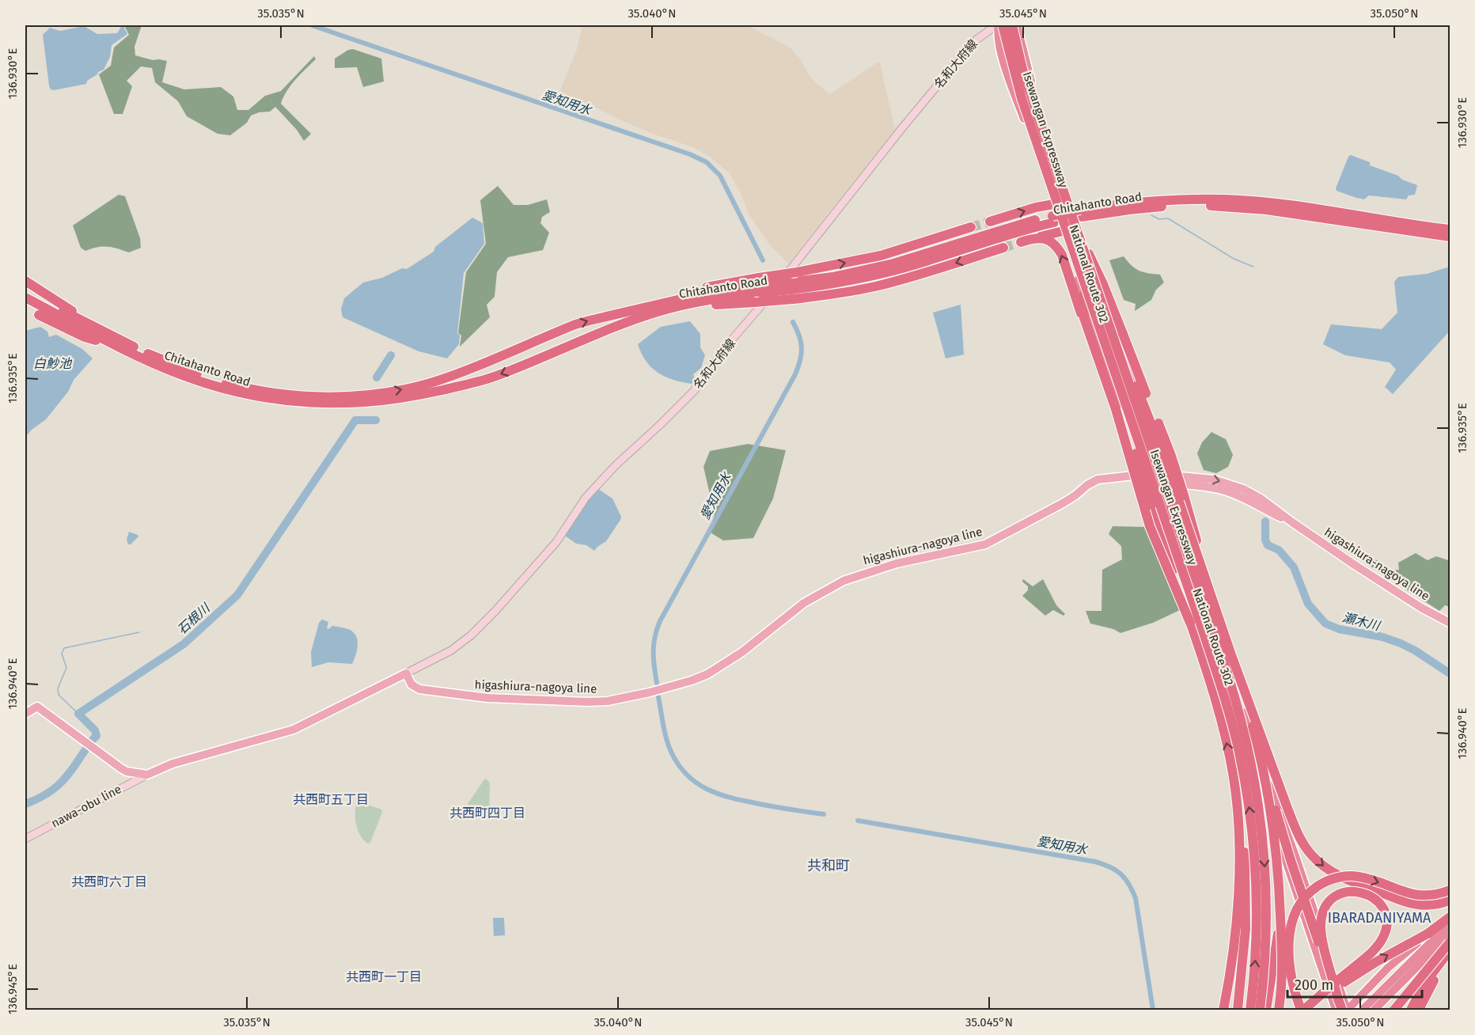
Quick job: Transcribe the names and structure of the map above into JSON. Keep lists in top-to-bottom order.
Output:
{
  "streets": {
    "highway": ["Isewangan Expressway", "Chitahanto Road", "National Route 302"],
    "main road": ["名和大府線", "higashiura-nagoya line", "nawa-obu line"]
  },
  "crossings": [
    ["名和大府線", "Isewangan Expressway"],
    ["名和大府線", "National Route 302"],
    ["名和大府線", "higashiura-nagoya line"],
    ["Isewangan Expressway", "National Route 302"],
    ["National Route 302", "higashiura-nagoya line"]
  ],
  "districts": [
    "共西町五丁目",
    "共西町四丁目",
    "共和町",
    "共西町六丁目",
    "IBARADANIYAMA",
    "共西町一丁目"
  ],
  "water": [
    "愛知用水",
    "白魦池",
    "石根川",
    "瀬木川"
  ],
  "scale_bar": "200 m",
  "coordinates": [
    "35.035°N",
    "35.040°N",
    "35.045°N",
    "35.050°N",
    "136.930°E",
    "136.935°E",
    "136.940°E",
    "136.945°E"
  ]
}
